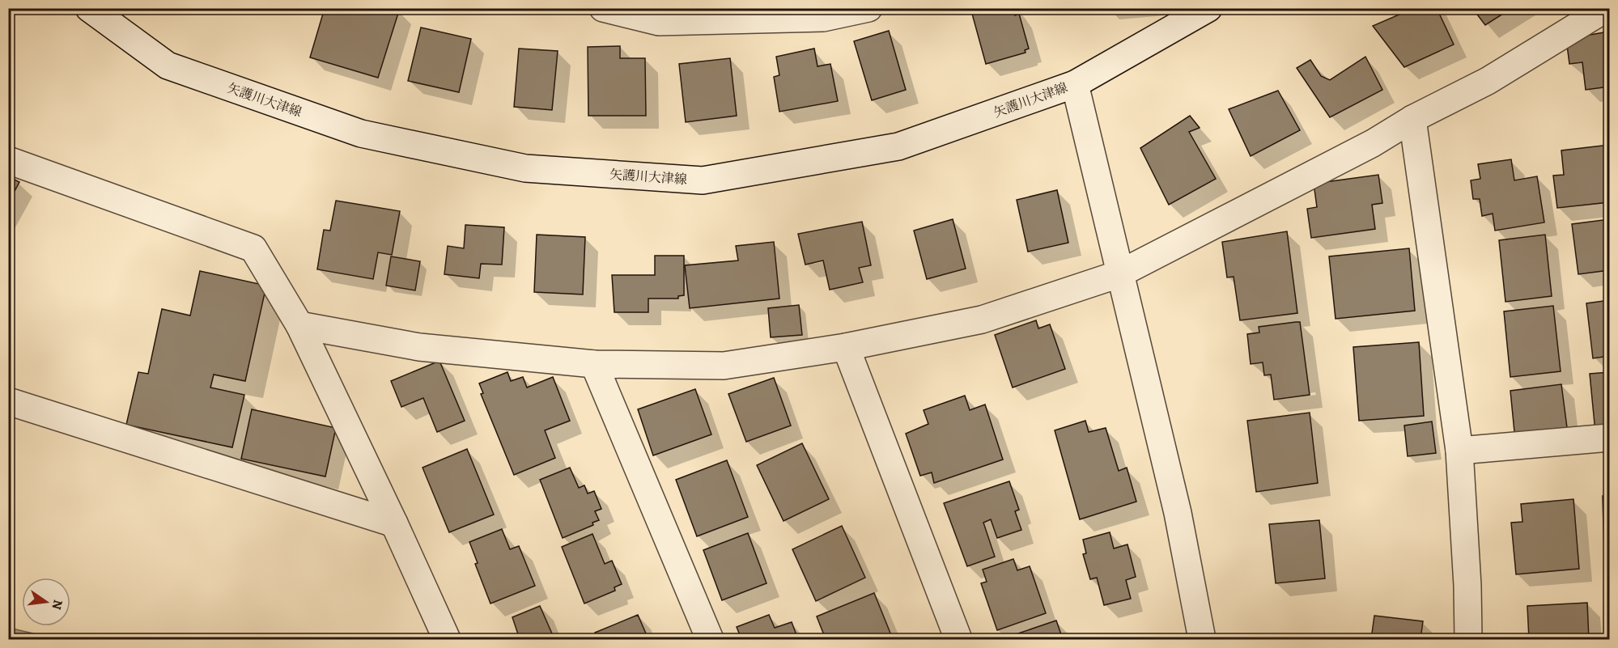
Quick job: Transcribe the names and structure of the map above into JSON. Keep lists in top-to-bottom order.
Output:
{
  "streets": {
    "street": ["矢護川大津線"]
  },
  "north": "right"
}
